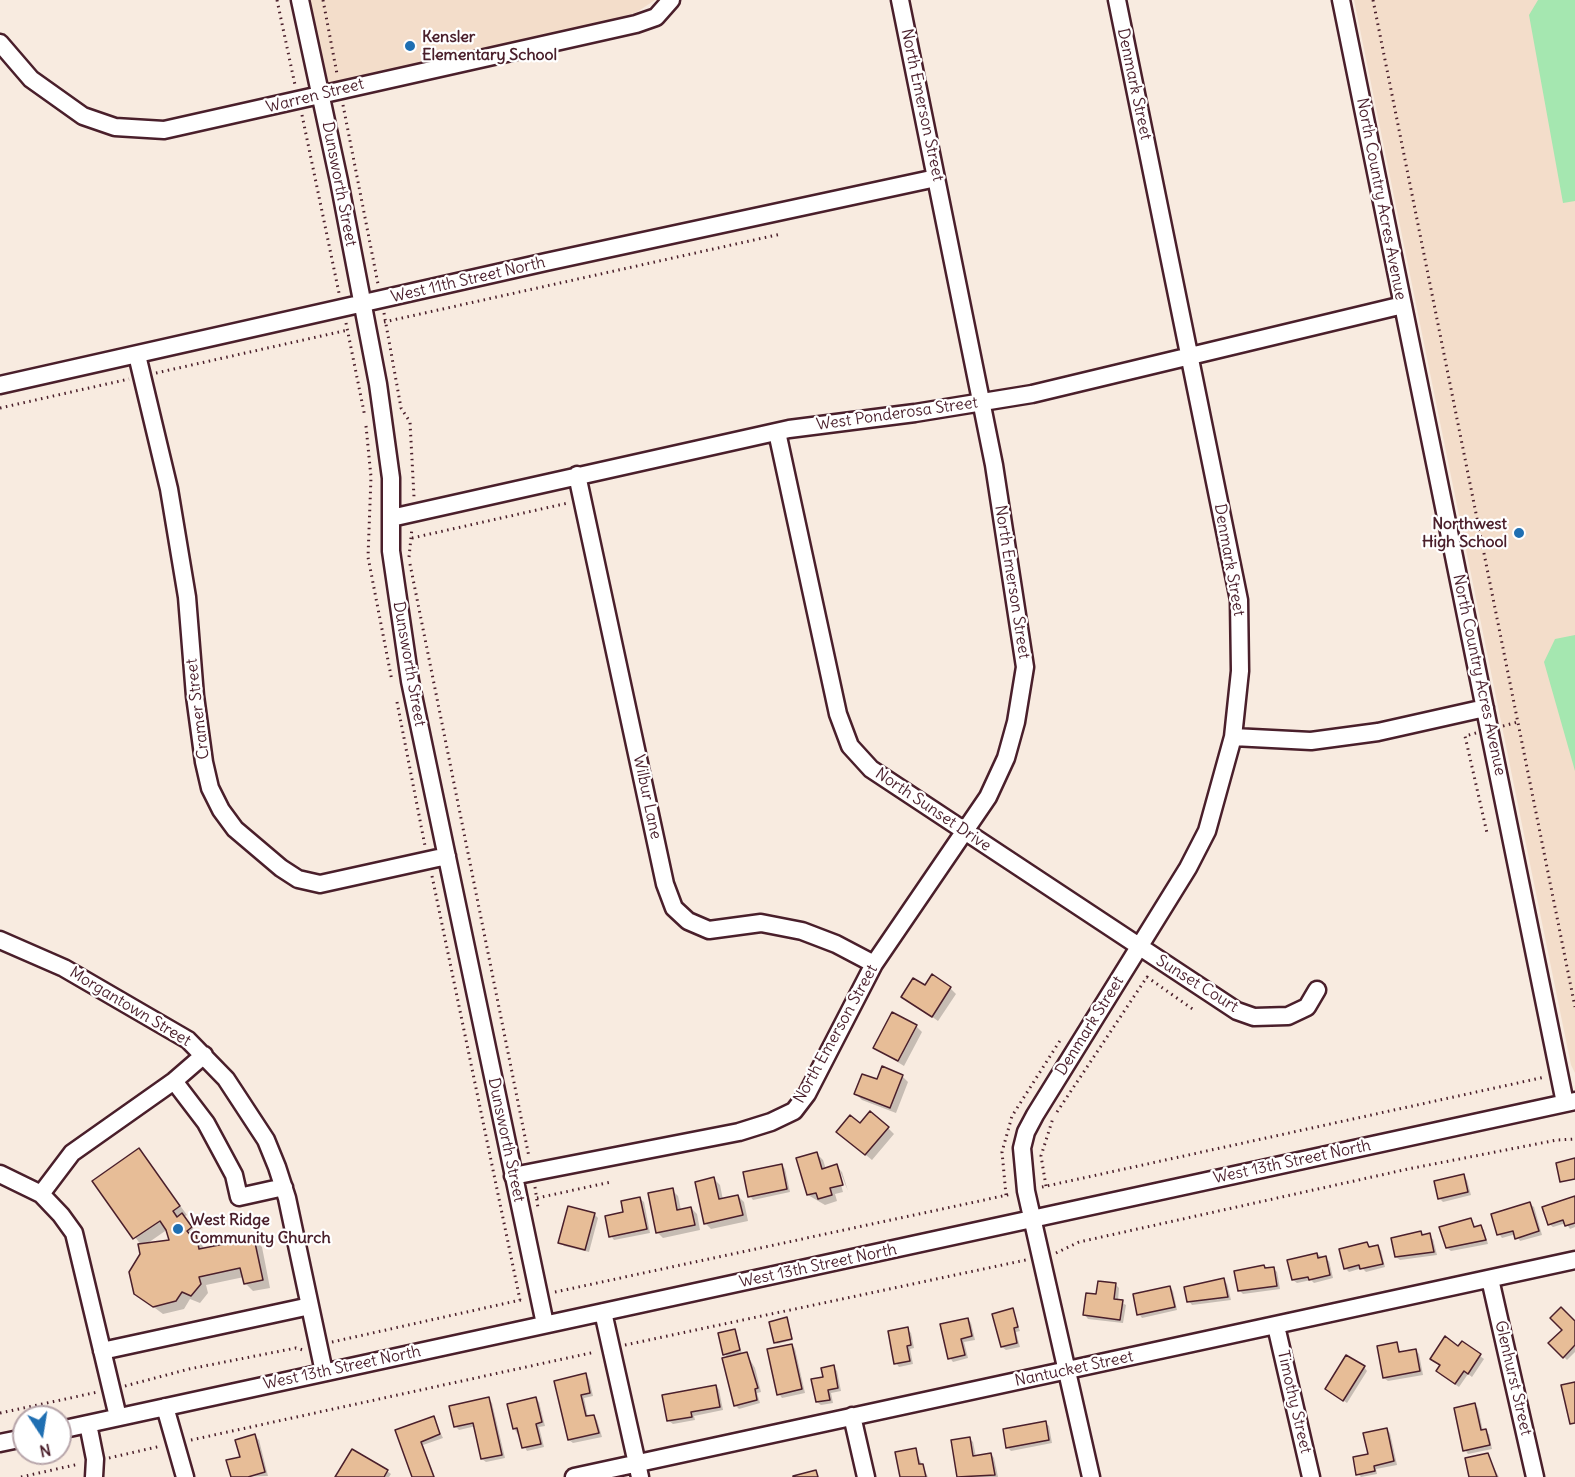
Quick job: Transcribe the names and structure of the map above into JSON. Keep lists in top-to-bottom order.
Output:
{
  "streets": {
    "street": [
      "Denmark Street",
      "Warren Street",
      "North Emerson Street",
      "Dunsworth Street",
      "North Country Acres Avenue",
      "West 11th Street North",
      "West Ponderosa Street",
      "Cramer Street",
      "Wilbur Lane",
      "North Sunset Drive",
      "Sunset Court",
      "Morgantown Street",
      "West 13th Street North",
      "Nantucket Street",
      "Glenhurst Street",
      "Timothy Street"
    ]
  },
  "crossings": [
    ["Denmark Street", "West Ponderosa Street"],
    ["Denmark Street", "North Sunset Drive"],
    ["Denmark Street", "Sunset Court"],
    ["Denmark Street", "West 13th Street North"],
    ["Denmark Street", "Nantucket Street"],
    ["Warren Street", "Dunsworth Street"],
    ["North Emerson Street", "Dunsworth Street"],
    ["North Emerson Street", "West 11th Street North"],
    ["North Emerson Street", "West Ponderosa Street"],
    ["North Emerson Street", "Wilbur Lane"],
    ["North Emerson Street", "North Sunset Drive"],
    ["Dunsworth Street", "West 11th Street North"],
    ["Dunsworth Street", "West Ponderosa Street"],
    ["Dunsworth Street", "Cramer Street"],
    ["Dunsworth Street", "West 13th Street North"],
    ["North Country Acres Avenue", "West Ponderosa Street"],
    ["North Country Acres Avenue", "West 13th Street North"],
    ["West 11th Street North", "Cramer Street"],
    ["West Ponderosa Street", "Wilbur Lane"],
    ["West Ponderosa Street", "North Sunset Drive"],
    ["North Sunset Drive", "Sunset Court"],
    ["Morgantown Street", "West 13th Street North"],
    ["Nantucket Street", "Glenhurst Street"],
    ["Nantucket Street", "Timothy Street"]
  ],
  "places": ["Kensler Elementary School", "Northwest High School", "West Ridge Community Church"],
  "north": "bottom"
}
